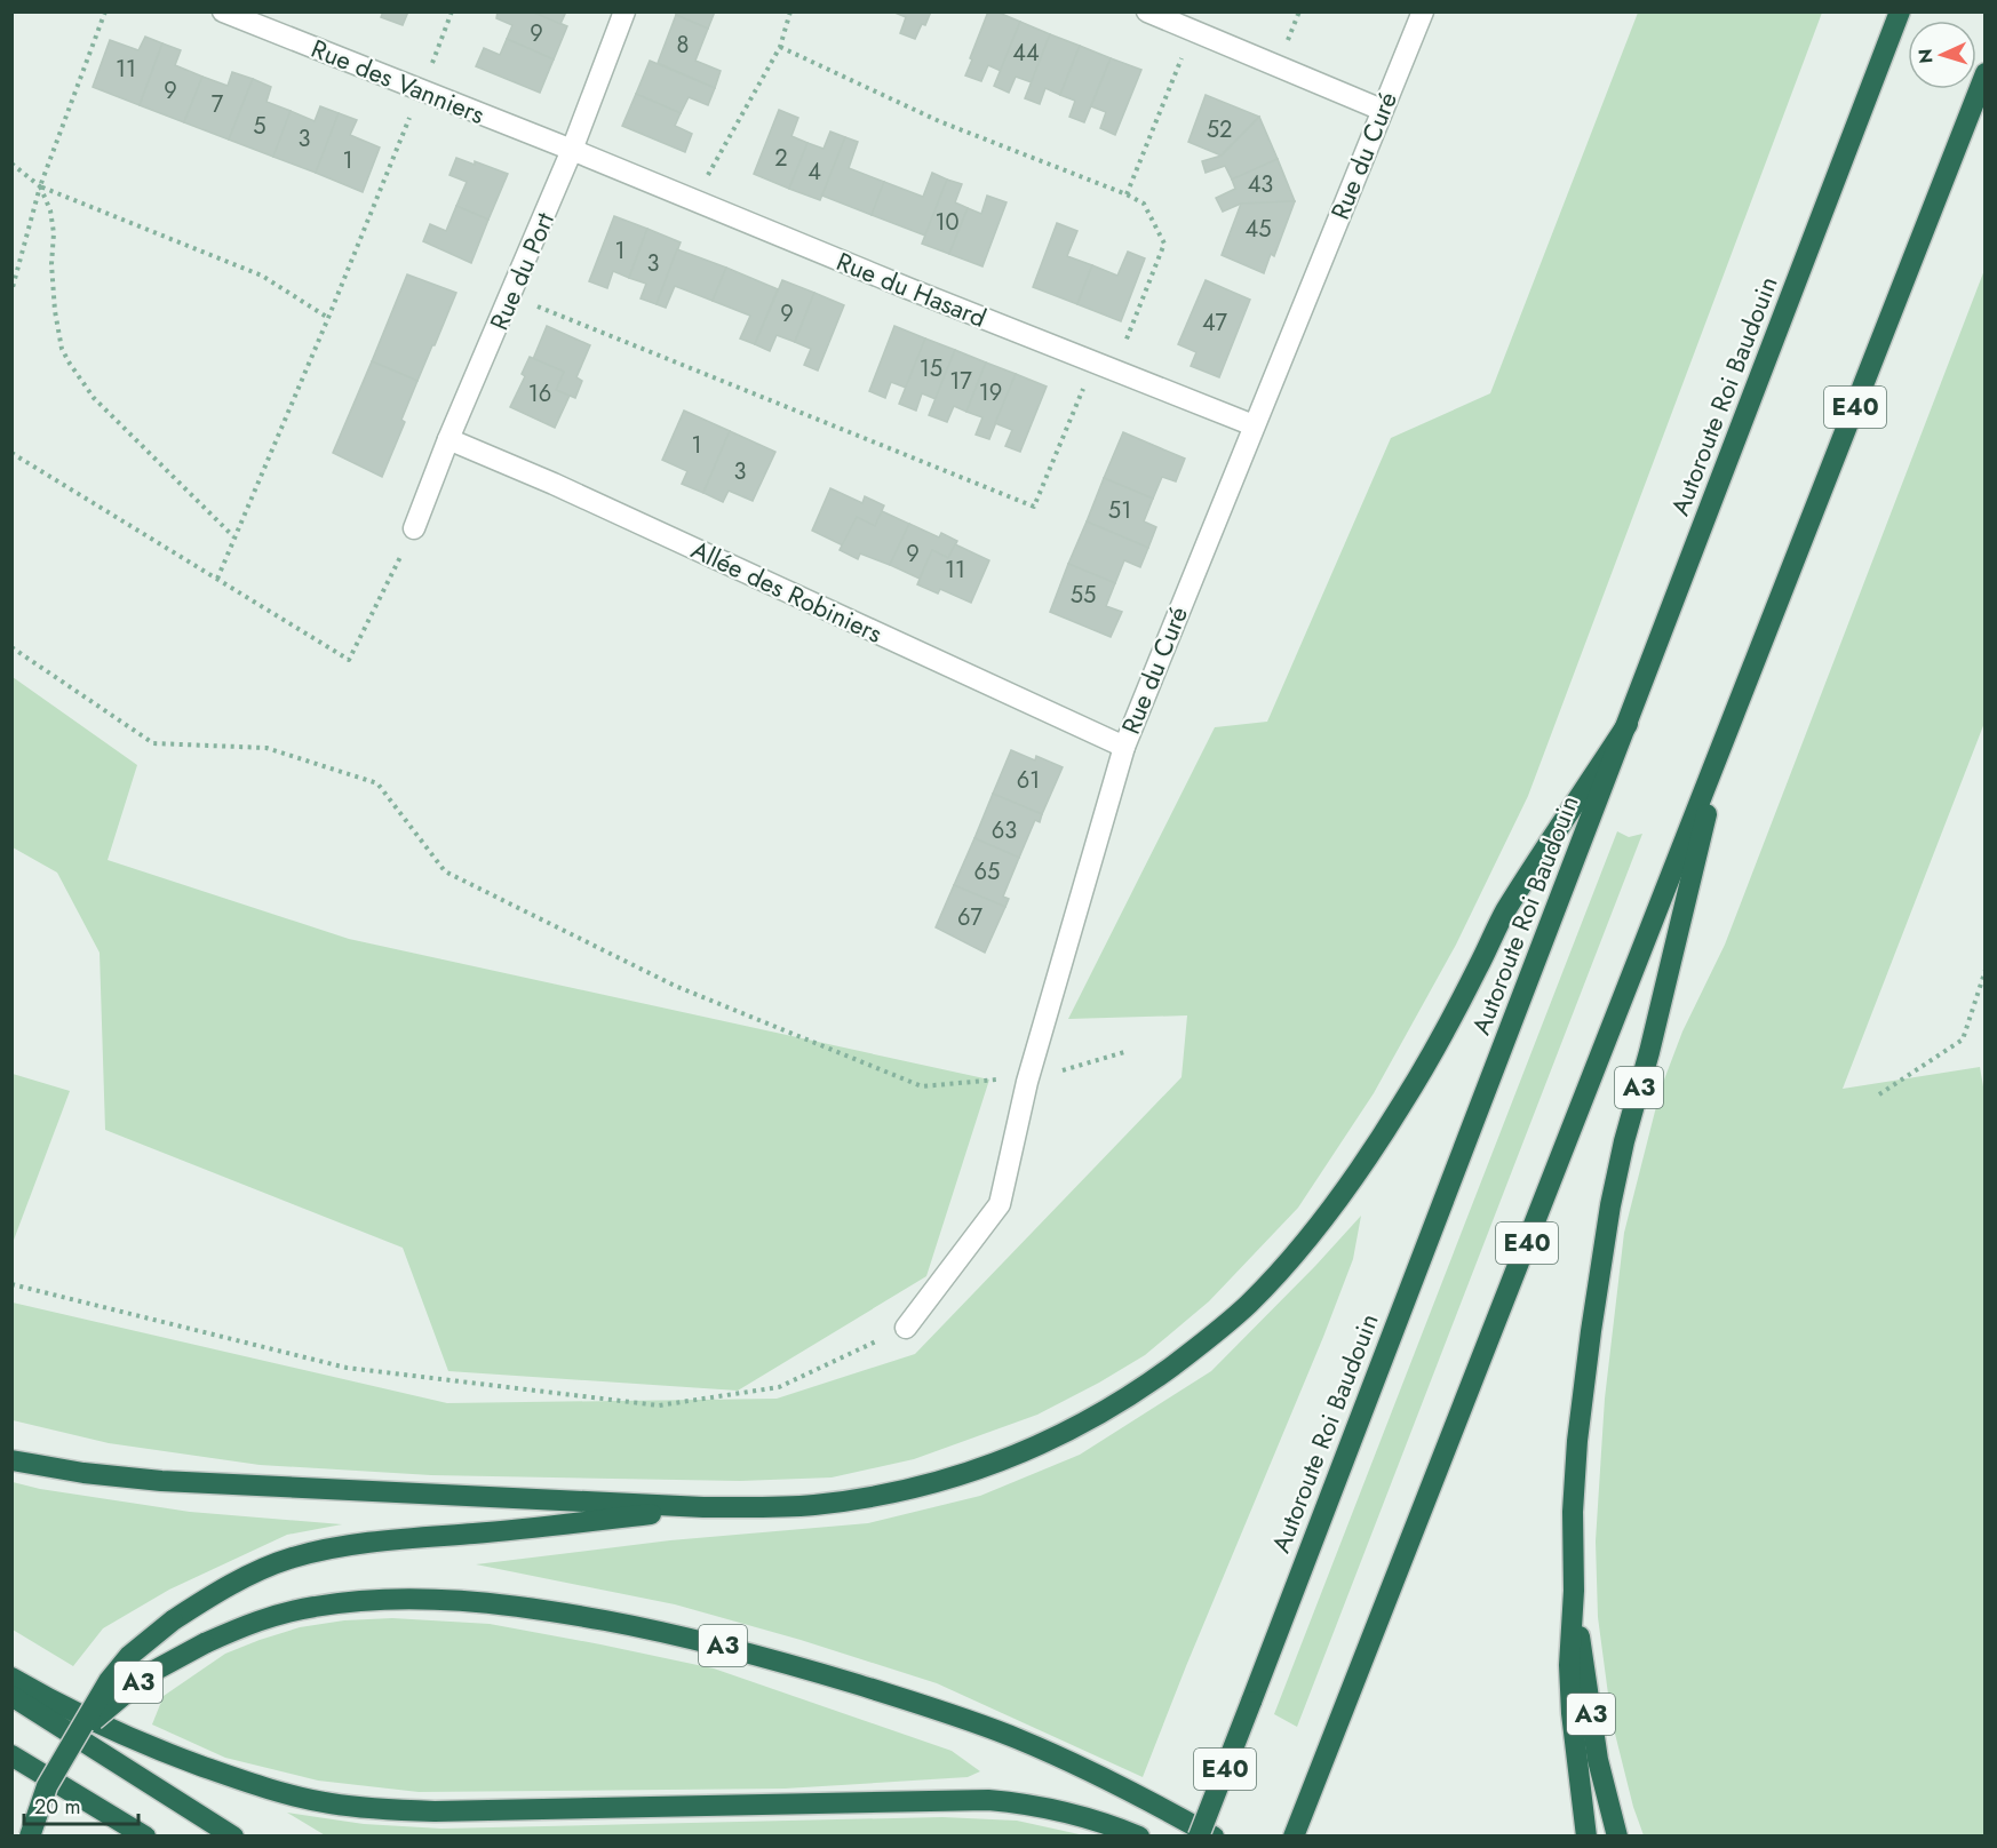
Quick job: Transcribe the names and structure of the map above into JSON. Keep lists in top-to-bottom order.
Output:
{
  "streets": {
    "highway": ["Autoroute Roi Baudouin", "E40", "A3"],
    "street": [
      "Rue des Vanniers",
      "Rue du Curé",
      "Rue du Port",
      "Rue du Hasard",
      "Allée des Robiniers"
    ]
  },
  "crossings": [
    ["Rue des Vanniers", "Rue du Port"],
    ["Rue des Vanniers", "Rue du Hasard"],
    ["Rue du Curé", "Rue du Hasard"],
    ["Rue du Curé", "Allée des Robiniers"],
    ["Rue du Port", "Rue du Hasard"],
    ["Rue du Port", "Allée des Robiniers"],
    ["Autoroute Roi Baudouin", "A3"],
    ["E40", "A3"]
  ],
  "house_numbers": [
    "9",
    "8",
    "44",
    "11",
    "9",
    "7",
    "5",
    "52",
    "3",
    "2",
    "1",
    "4",
    "43",
    "10",
    "45",
    "1",
    "3",
    "9",
    "47",
    "15",
    "17",
    "19",
    "16",
    "1",
    "3",
    "51",
    "9",
    "11",
    "55",
    "61",
    "63",
    "65",
    "67"
  ],
  "scale_bar": "20 m",
  "north": "left"
}
